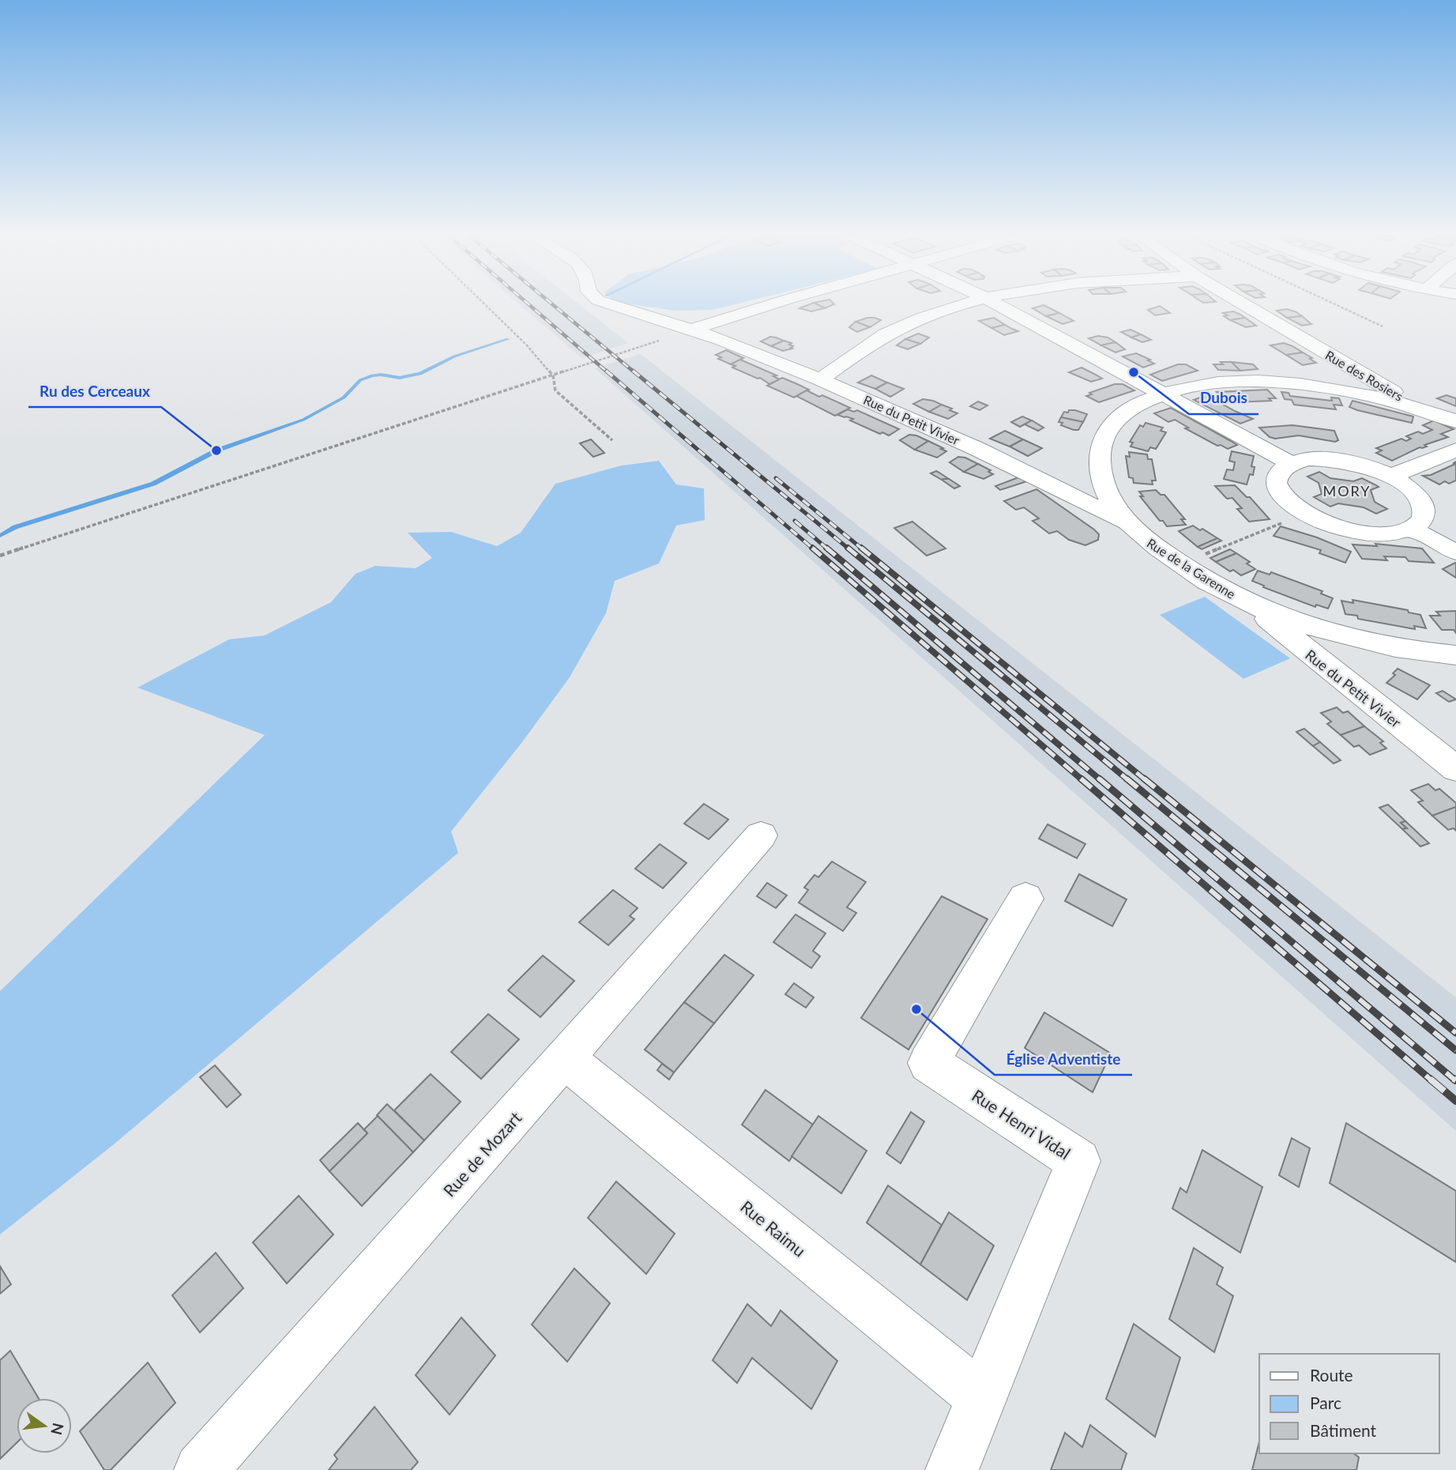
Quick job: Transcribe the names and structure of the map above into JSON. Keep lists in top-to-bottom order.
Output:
{
  "streets": {
    "street": [
      "Rue des Rosiers",
      "Rue du Petit Vivier",
      "Rue de la Garenne",
      "Rue Henri Vidal",
      "Rue de Mozart",
      "Rue Raimu"
    ]
  },
  "crossings": [
    ["Rue des Rosiers", "Rue de la Garenne"],
    ["Rue du Petit Vivier", "Rue de la Garenne"],
    ["Rue Henri Vidal", "Rue Raimu"],
    ["Rue de Mozart", "Rue Raimu"]
  ],
  "districts": ["MORY"],
  "places": ["Dubois", "Ru des Cerceaux", "Église Adventiste"],
  "legend": ["Route", "Parc", "Bâtiment"],
  "north": "right"
}
